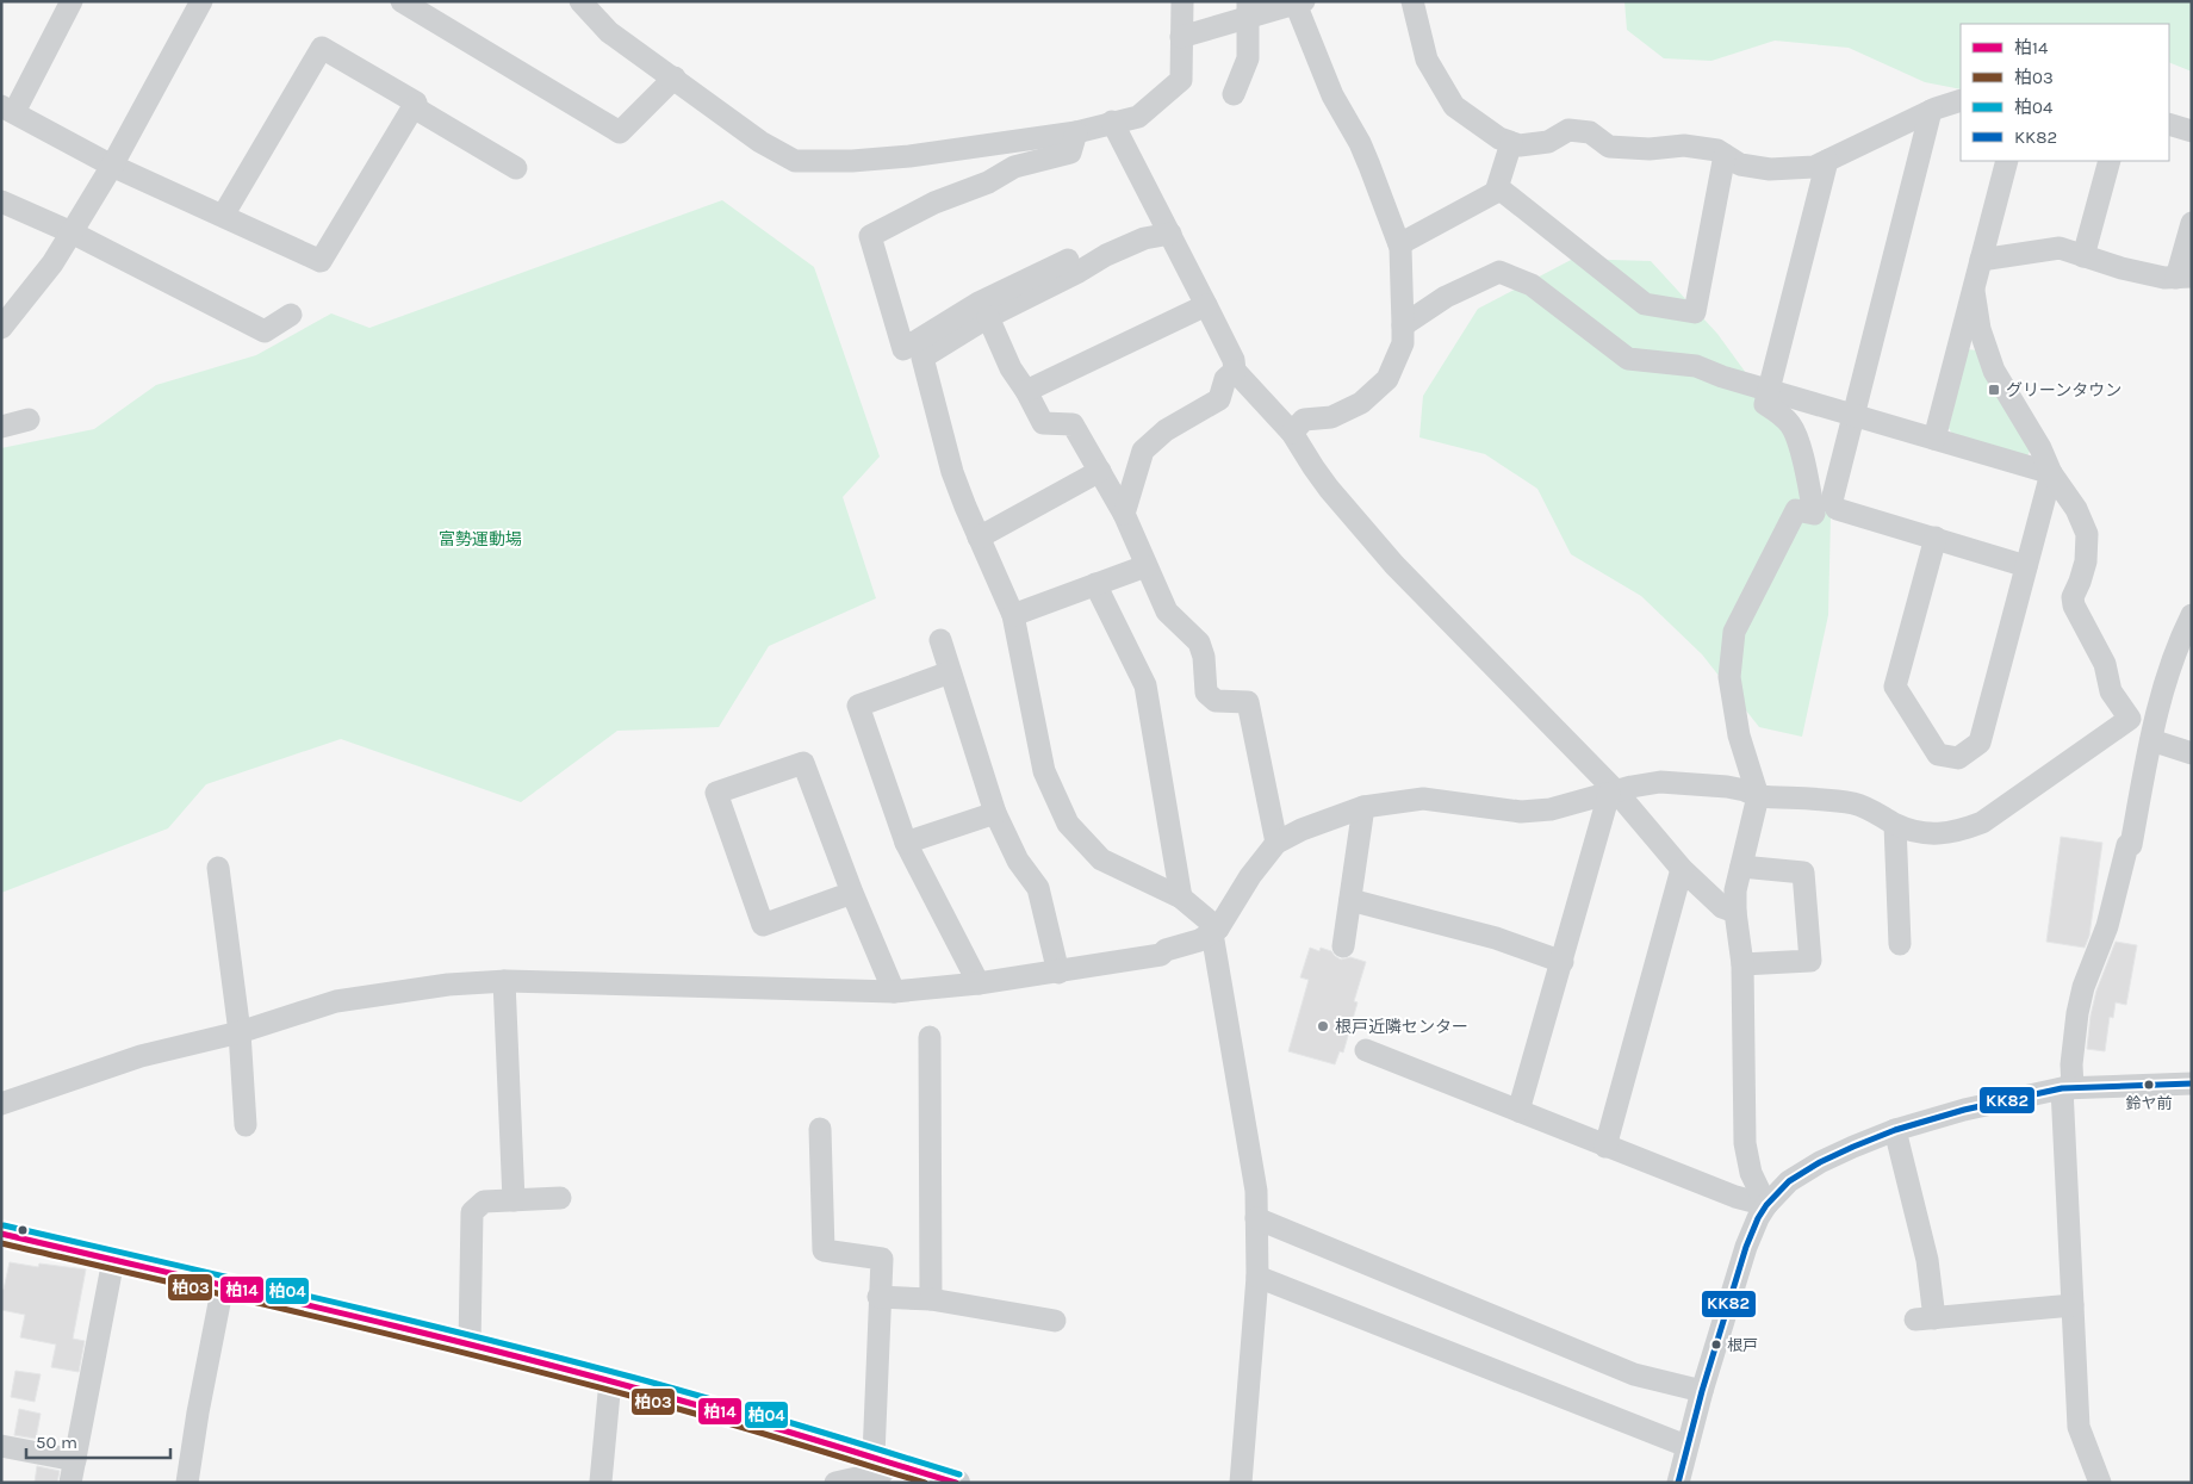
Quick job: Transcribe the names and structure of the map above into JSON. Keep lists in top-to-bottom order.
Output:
{
  "parks": ["富勢運動場"],
  "places": {
    "transit": ["グリーンタウン"],
    "other": ["根戸近隣センター", "鈴ヤ前", "根戸"]
  },
  "lines": [
    "transit line KK82",
    "transit line 柏04",
    "transit line 柏14",
    "transit line 柏03"
  ],
  "legend": [
    "柏14",
    "柏03",
    "柏04",
    "KK82"
  ],
  "scale_bar": "50 m"
}
